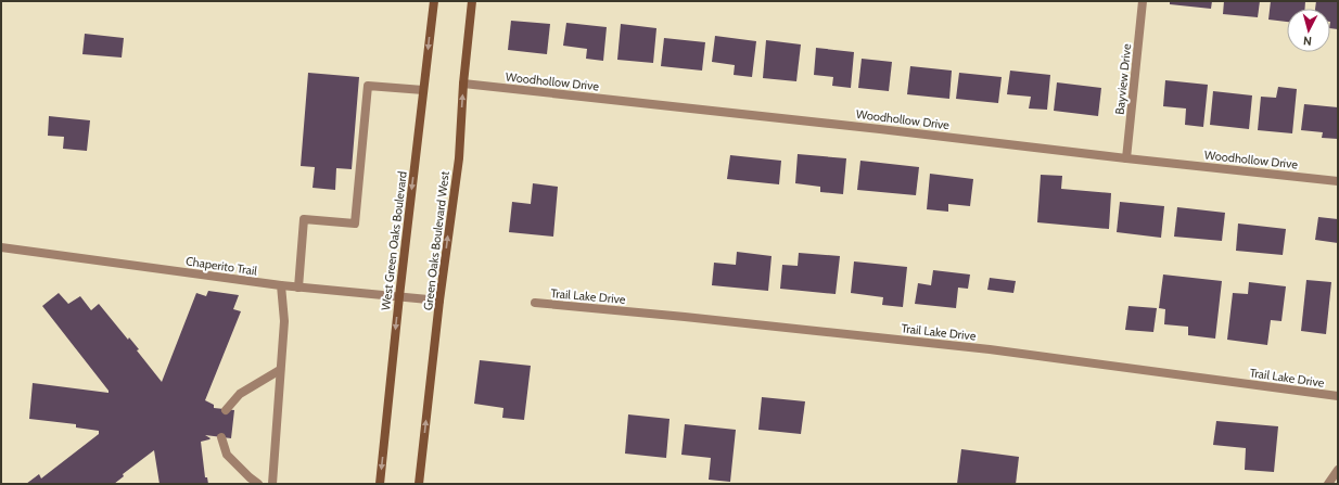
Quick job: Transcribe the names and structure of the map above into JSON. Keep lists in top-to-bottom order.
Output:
{
  "streets": {
    "main road": ["West Green Oaks Boulevard", "Green Oaks Boulevard West"],
    "street": [
      "Bayview Drive",
      "Woodhollow Drive",
      "Chaperito Trail",
      "Trail Lake Drive"
    ]
  },
  "crossings": [
    ["Bayview Drive", "Woodhollow Drive"],
    ["Woodhollow Drive", "Green Oaks Boulevard West"],
    ["West Green Oaks Boulevard", "Chaperito Trail"],
    ["Green Oaks Boulevard West", "Chaperito Trail"]
  ],
  "one_way": ["West Green Oaks Boulevard", "Green Oaks Boulevard West"],
  "north": "bottom"
}
